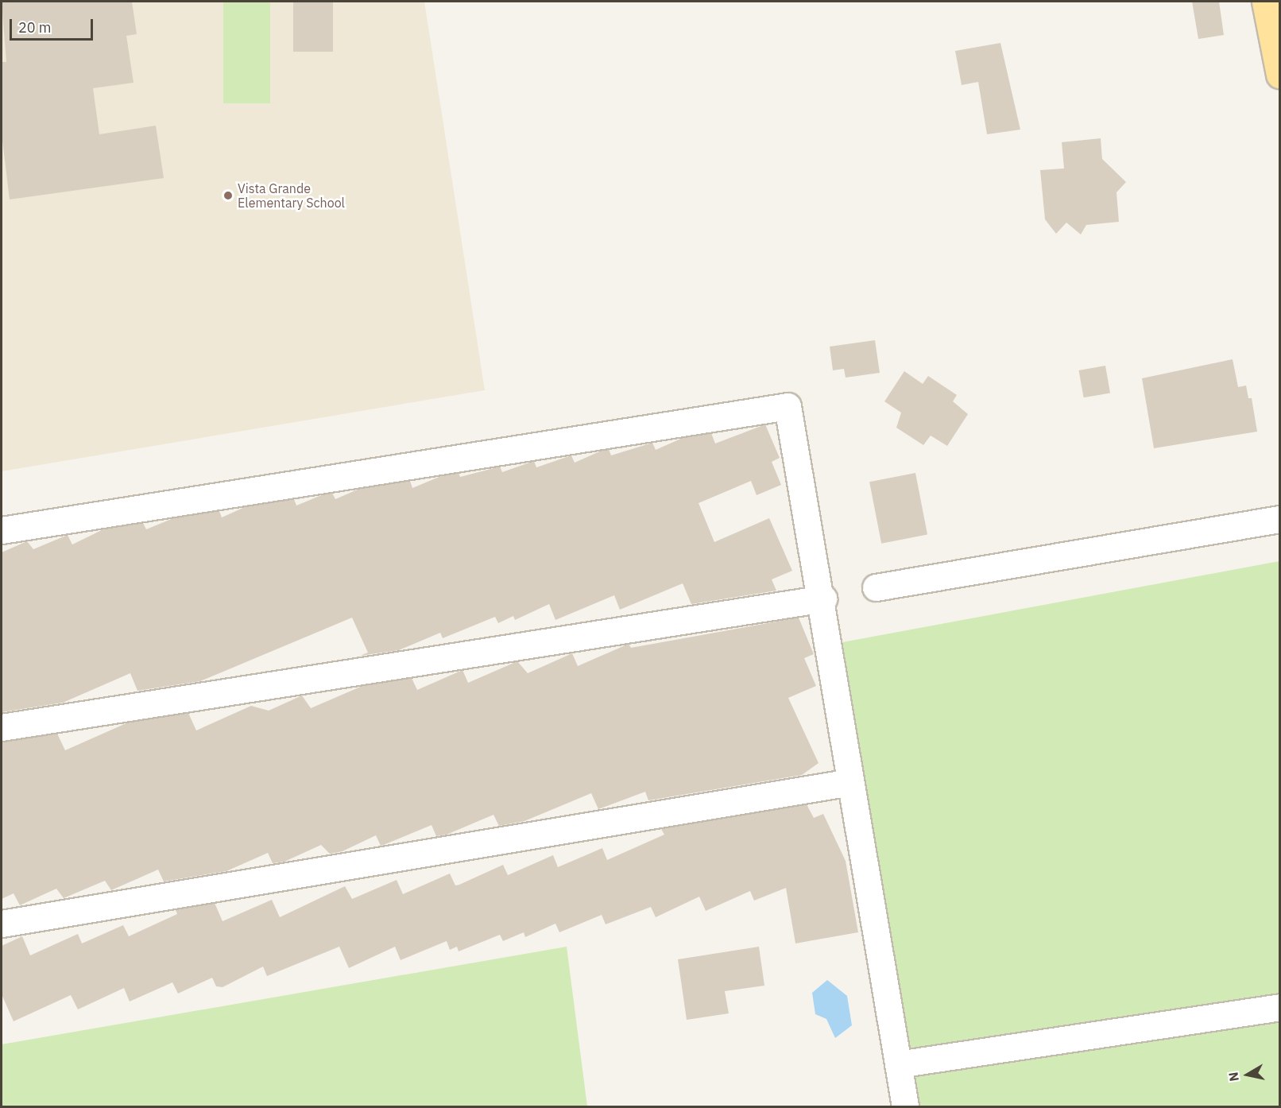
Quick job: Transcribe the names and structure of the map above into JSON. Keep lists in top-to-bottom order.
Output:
{
  "places": ["Vista Grande Elementary School"],
  "scale_bar": "20 m",
  "north": "left"
}
